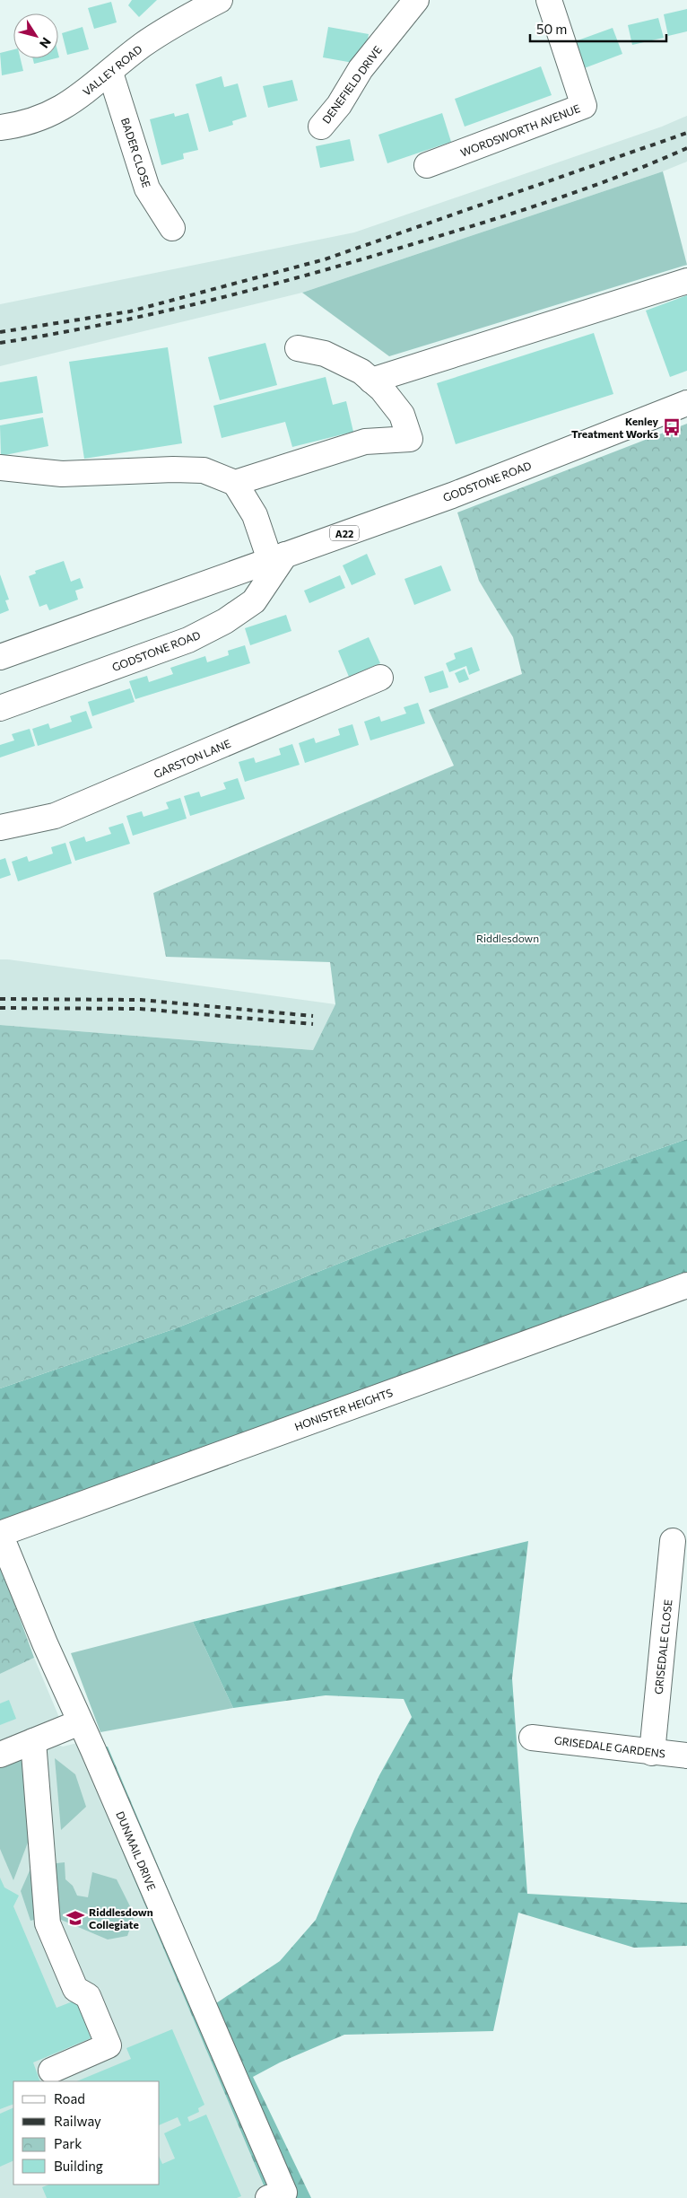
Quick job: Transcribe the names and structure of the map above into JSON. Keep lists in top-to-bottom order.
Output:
{
  "streets": {
    "main road": [
      "VALLEY ROAD",
      "DENEFIELD DRIVE",
      "WORDSWORTH AVENUE",
      "BADER CLOSE",
      "GODSTONE ROAD",
      "A22",
      "GARSTON LANE",
      "HONISTER HEIGHTS",
      "GRISEDALE CLOSE",
      "GRISEDALE GARDENS",
      "DUNMAIL DRIVE"
    ]
  },
  "crossings": [
    ["VALLEY ROAD", "BADER CLOSE"],
    ["HONISTER HEIGHTS", "DUNMAIL DRIVE"],
    ["GRISEDALE CLOSE", "GRISEDALE GARDENS"]
  ],
  "parks": ["Riddlesdown"],
  "places": {
    "bus stop": ["Kenley Treatment Works"],
    "school or university": ["Riddlesdown Collegiate"]
  },
  "legend": [
    "Road",
    "Railway",
    "Park",
    "Building"
  ],
  "scale_bar": "50 m",
  "north": "bottom right"
}
